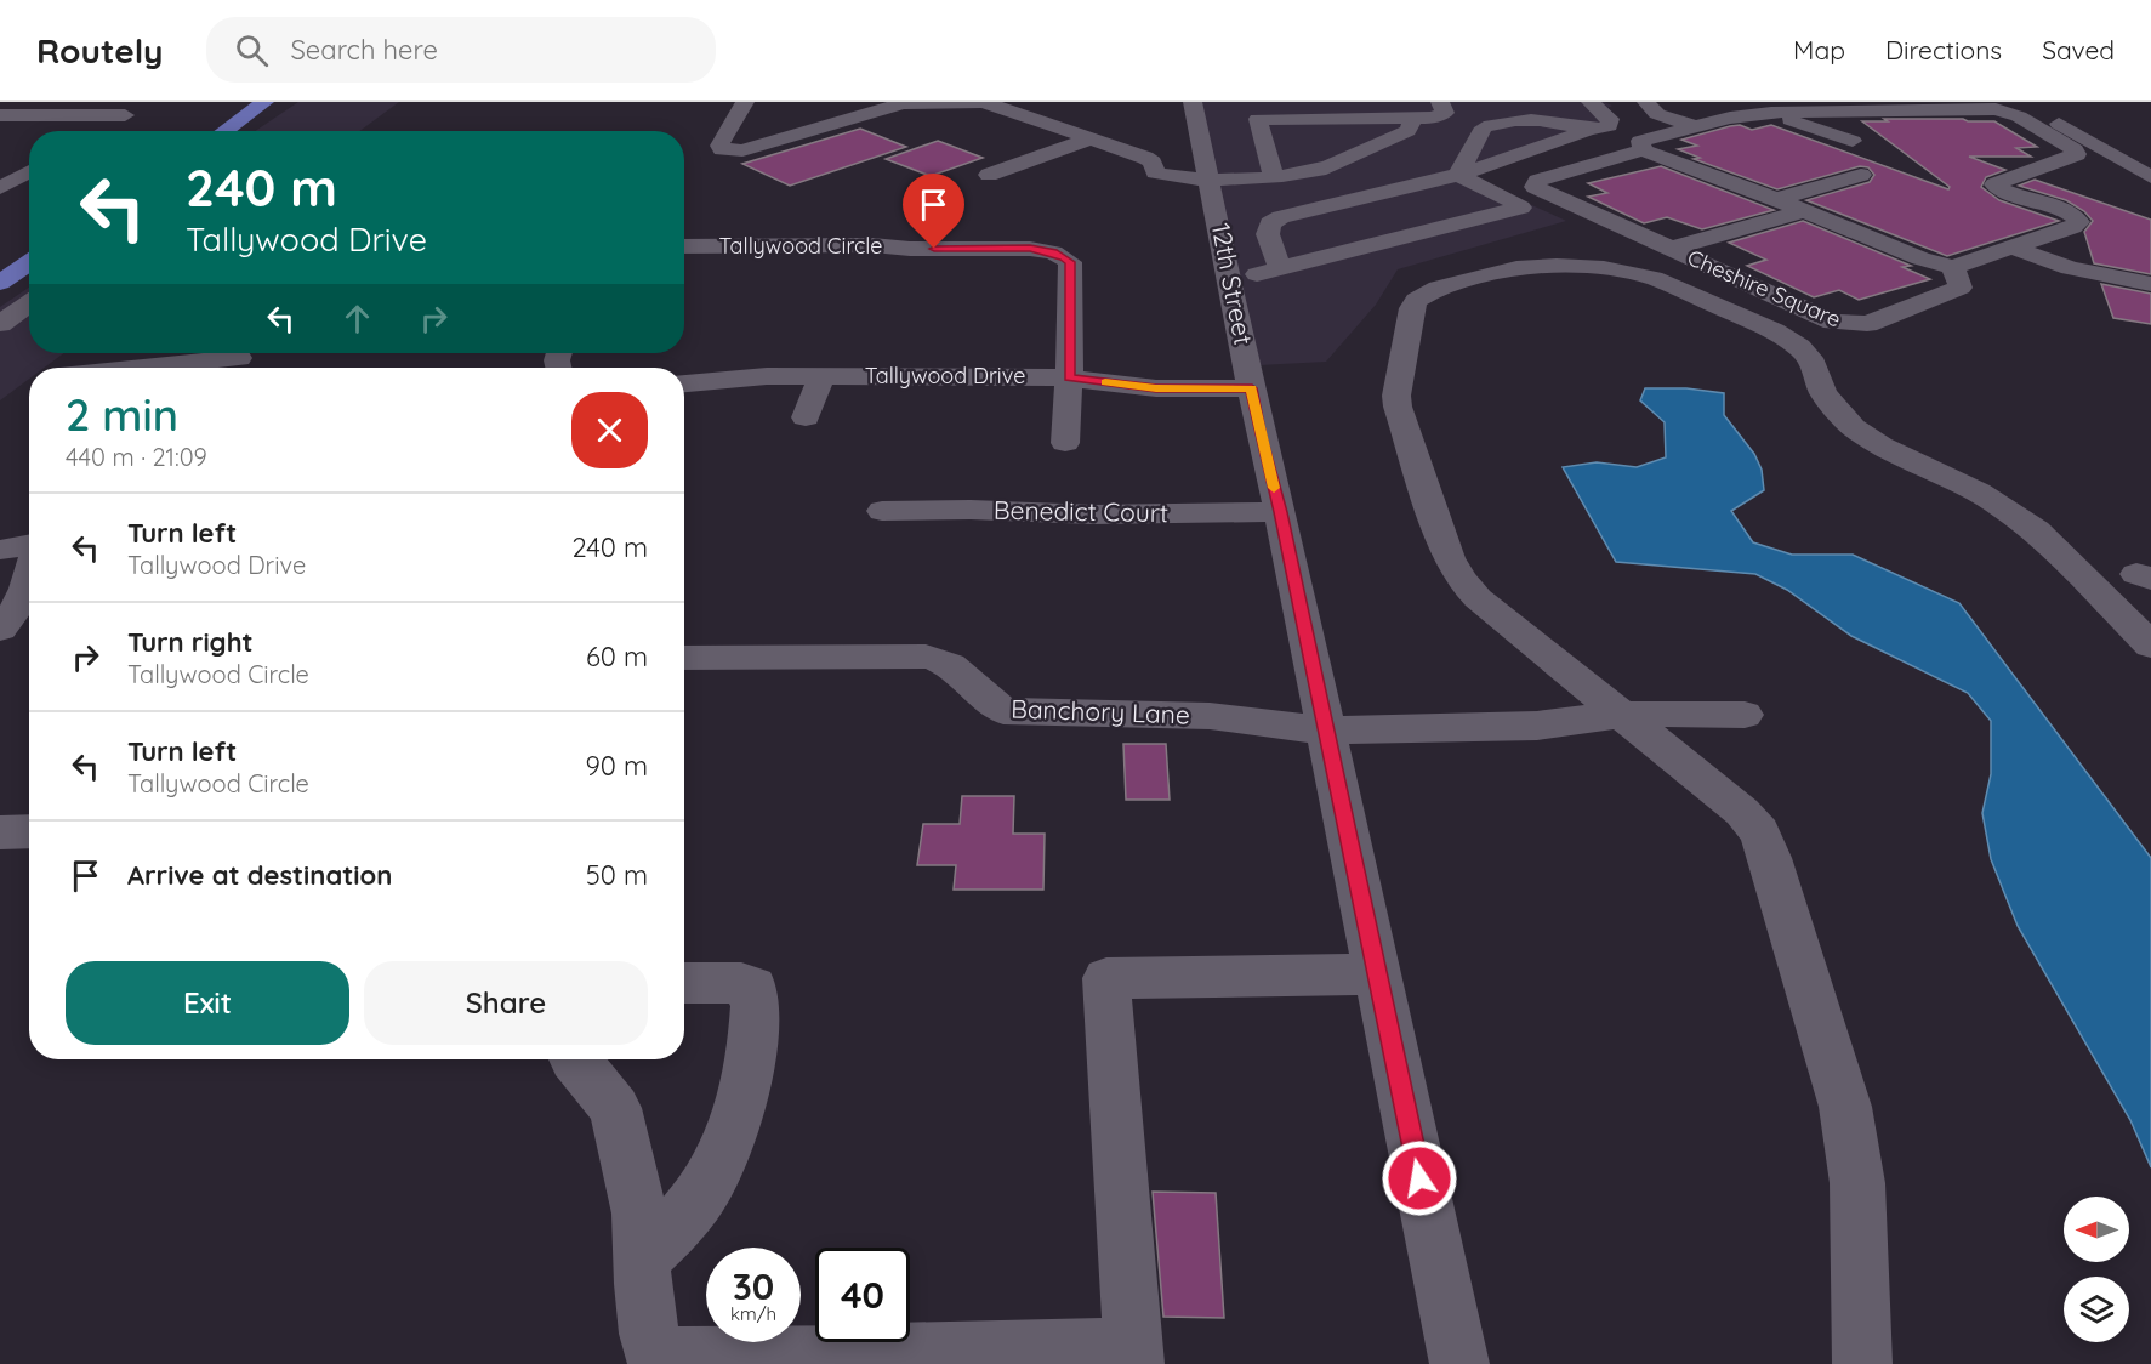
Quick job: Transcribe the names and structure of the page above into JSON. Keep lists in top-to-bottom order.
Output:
{
  "streets": {
    "street": [
      "Tallywood Circle",
      "12th Street",
      "Cheshire Square",
      "Tallywood Drive",
      "Benedict Court",
      "Banchory Lane"
    ]
  },
  "crossings": [
    ["Tallywood Circle", "Tallywood Drive"],
    ["12th Street", "Tallywood Drive"],
    ["12th Street", "Benedict Court"],
    ["12th Street", "Banchory Lane"]
  ],
  "north": "left",
  "page": {
    "header": "Routely",
    "search": "Search here",
    "nav": ["Map", "Directions", "Saved"],
    "turn": ["240 m", "Tallywood Drive"],
    "heading": ["2 min", "440 m · 21:09"],
    "list": [
      {
        "name": "Turn left",
        "note": "Tallywood Drive",
        "value": "240 m"
      },
      {
        "name": "Turn right",
        "note": "Tallywood Circle",
        "value": "60 m"
      },
      {
        "name": "Turn left",
        "note": "Tallywood Circle",
        "value": "90 m"
      },
      {
        "name": "Arrive at destination",
        "value": "50 m"
      }
    ],
    "buttons": ["Exit", "Share"],
    "speed": "30 km/h",
    "limit": "40"
  }
}
